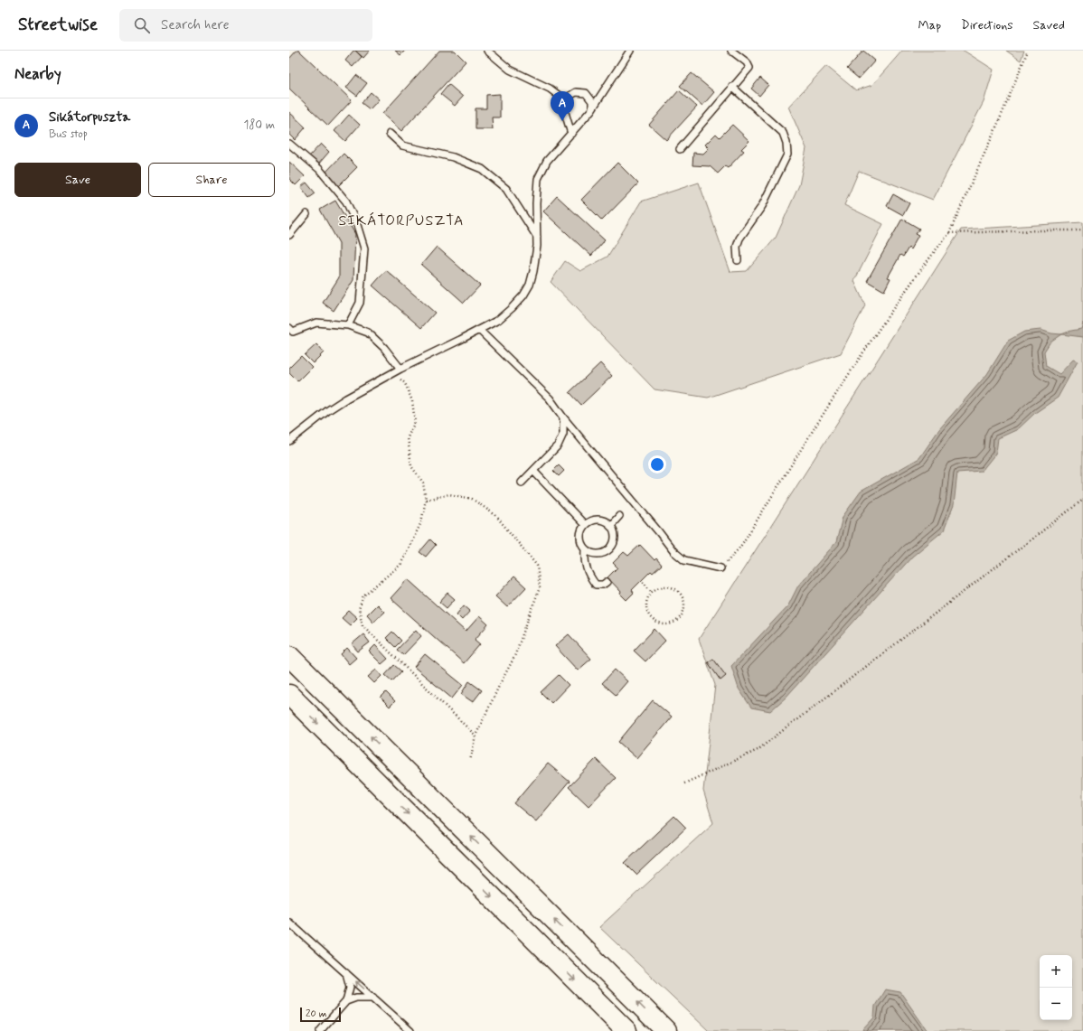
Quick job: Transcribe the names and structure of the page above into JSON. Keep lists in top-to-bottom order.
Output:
{
  "districts": ["SIKÁTORPUSZTA"],
  "scale_bar": "20 m",
  "page": {
    "header": "Streetwise",
    "search": "Search here",
    "nav": ["Map", "Directions", "Saved"],
    "heading": "Nearby",
    "pins": "A",
    "list": [
      {
        "mark": "A",
        "name": "Sikátorpuszta",
        "note": "Bus stop",
        "value": "180 m"
      }
    ],
    "buttons": ["Save", "Share"],
    "map_buttons": ["+", "−"],
    "scale": "20 m"
  }
}
